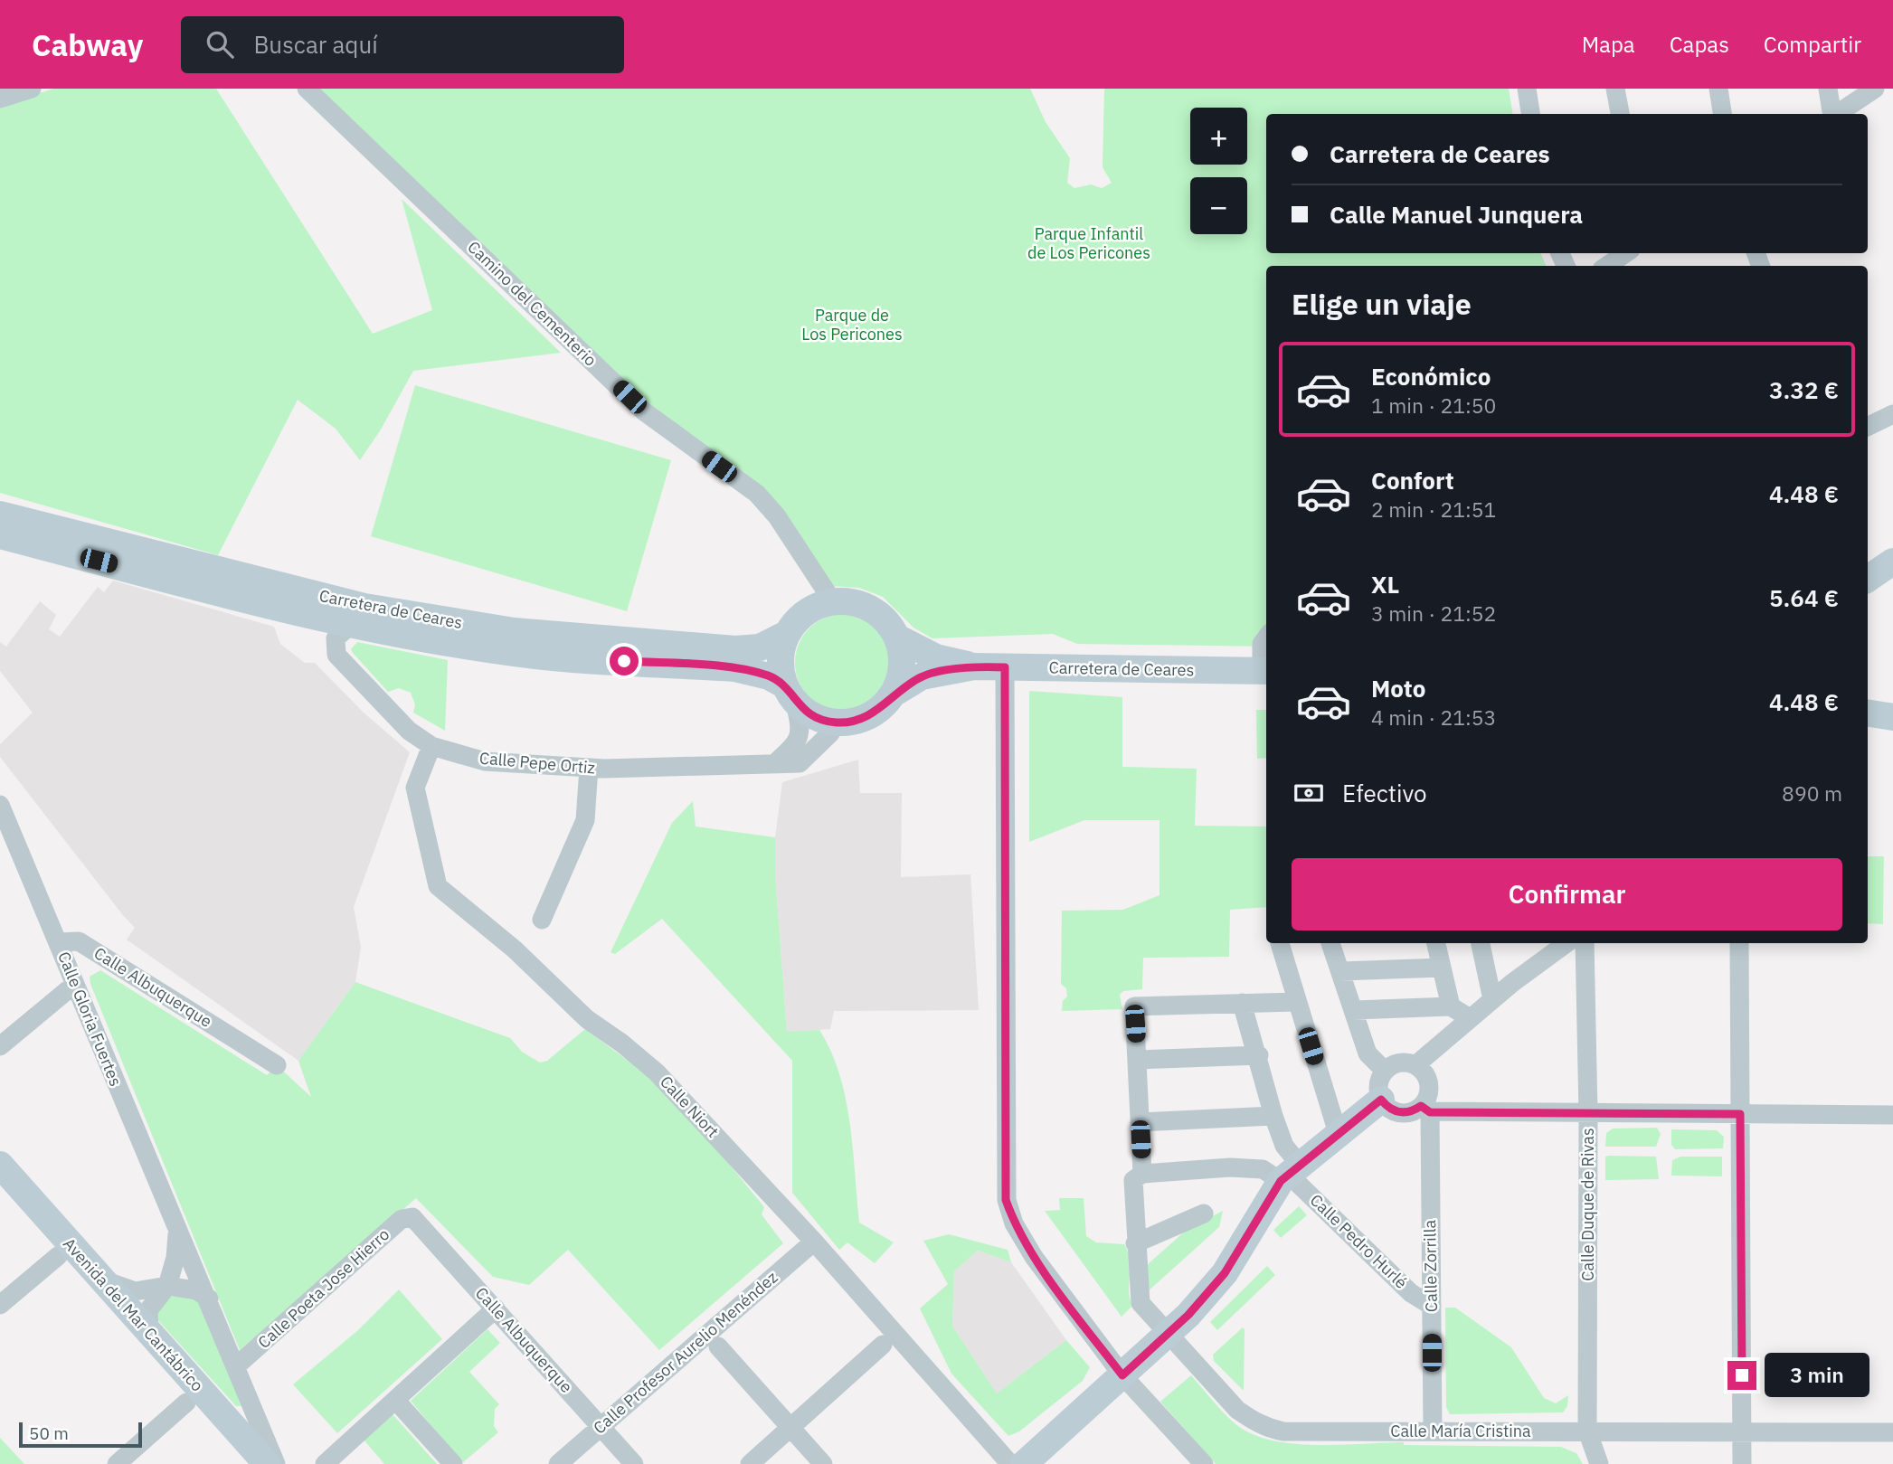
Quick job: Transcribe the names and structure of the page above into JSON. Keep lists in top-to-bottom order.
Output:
{
  "streets": {
    "main road": ["Carretera de Ceares", "Avenida del Mar Cantábrico"],
    "street": [
      "Camino del Cementerio",
      "Calle Pepe Ortiz",
      "Calle Albuquerque",
      "Calle Gloria Fuertes",
      "Calle Niort",
      "Calle Duque de Rivas",
      "Calle Pedro Hurlé",
      "Calle Zorrilla",
      "Calle Poeta Jose Hierro",
      "Calle Profesor Aurelio Menéndez",
      "Calle María Cristina"
    ]
  },
  "crossings": [
    ["Camino del Cementerio", "Carretera de Ceares"],
    ["Camino del Cementerio", "Calle Pepe Ortiz"],
    ["Carretera de Ceares", "Calle Pepe Ortiz"],
    ["Calle Pepe Ortiz", "Calle Niort"],
    ["Calle Albuquerque", "Calle Gloria Fuertes"],
    ["Calle Albuquerque", "Calle Poeta Jose Hierro"],
    ["Calle Albuquerque", "Calle Profesor Aurelio Menéndez"],
    ["Calle Gloria Fuertes", "Calle Poeta Jose Hierro"],
    ["Calle Gloria Fuertes", "Avenida del Mar Cantábrico"],
    ["Calle Niort", "Calle Profesor Aurelio Menéndez"],
    ["Calle Duque de Rivas", "Calle María Cristina"],
    ["Calle Pedro Hurlé", "Calle Zorrilla"],
    ["Calle Zorrilla", "Calle María Cristina"]
  ],
  "parks": ["Parque Infantil de Los Pericones", "Parque de Los Pericones"],
  "scale_bar": "50 m",
  "page": {
    "header": "Cabway",
    "search": "Buscar aquí",
    "nav": ["Mapa", "Capas", "Compartir"],
    "map_buttons": ["+", "−"],
    "banner": ["Carretera de Ceares", "Calle Manuel Junquera"],
    "heading": "Elige un viaje",
    "list": [
      {
        "name": "Económico",
        "note": "1 min · 21:50",
        "value": "3.32 €"
      },
      {
        "name": "Confort",
        "note": "2 min · 21:51",
        "value": "4.48 €"
      },
      {
        "name": "XL",
        "note": "3 min · 21:52",
        "value": "5.64 €"
      },
      {
        "name": "Moto",
        "note": "4 min · 21:53",
        "value": "4.48 €"
      }
    ],
    "pay": ["Efectivo", "890 m"],
    "buttons": "Confirmar",
    "bubble": "3 min",
    "scale": "50 m"
  }
}
